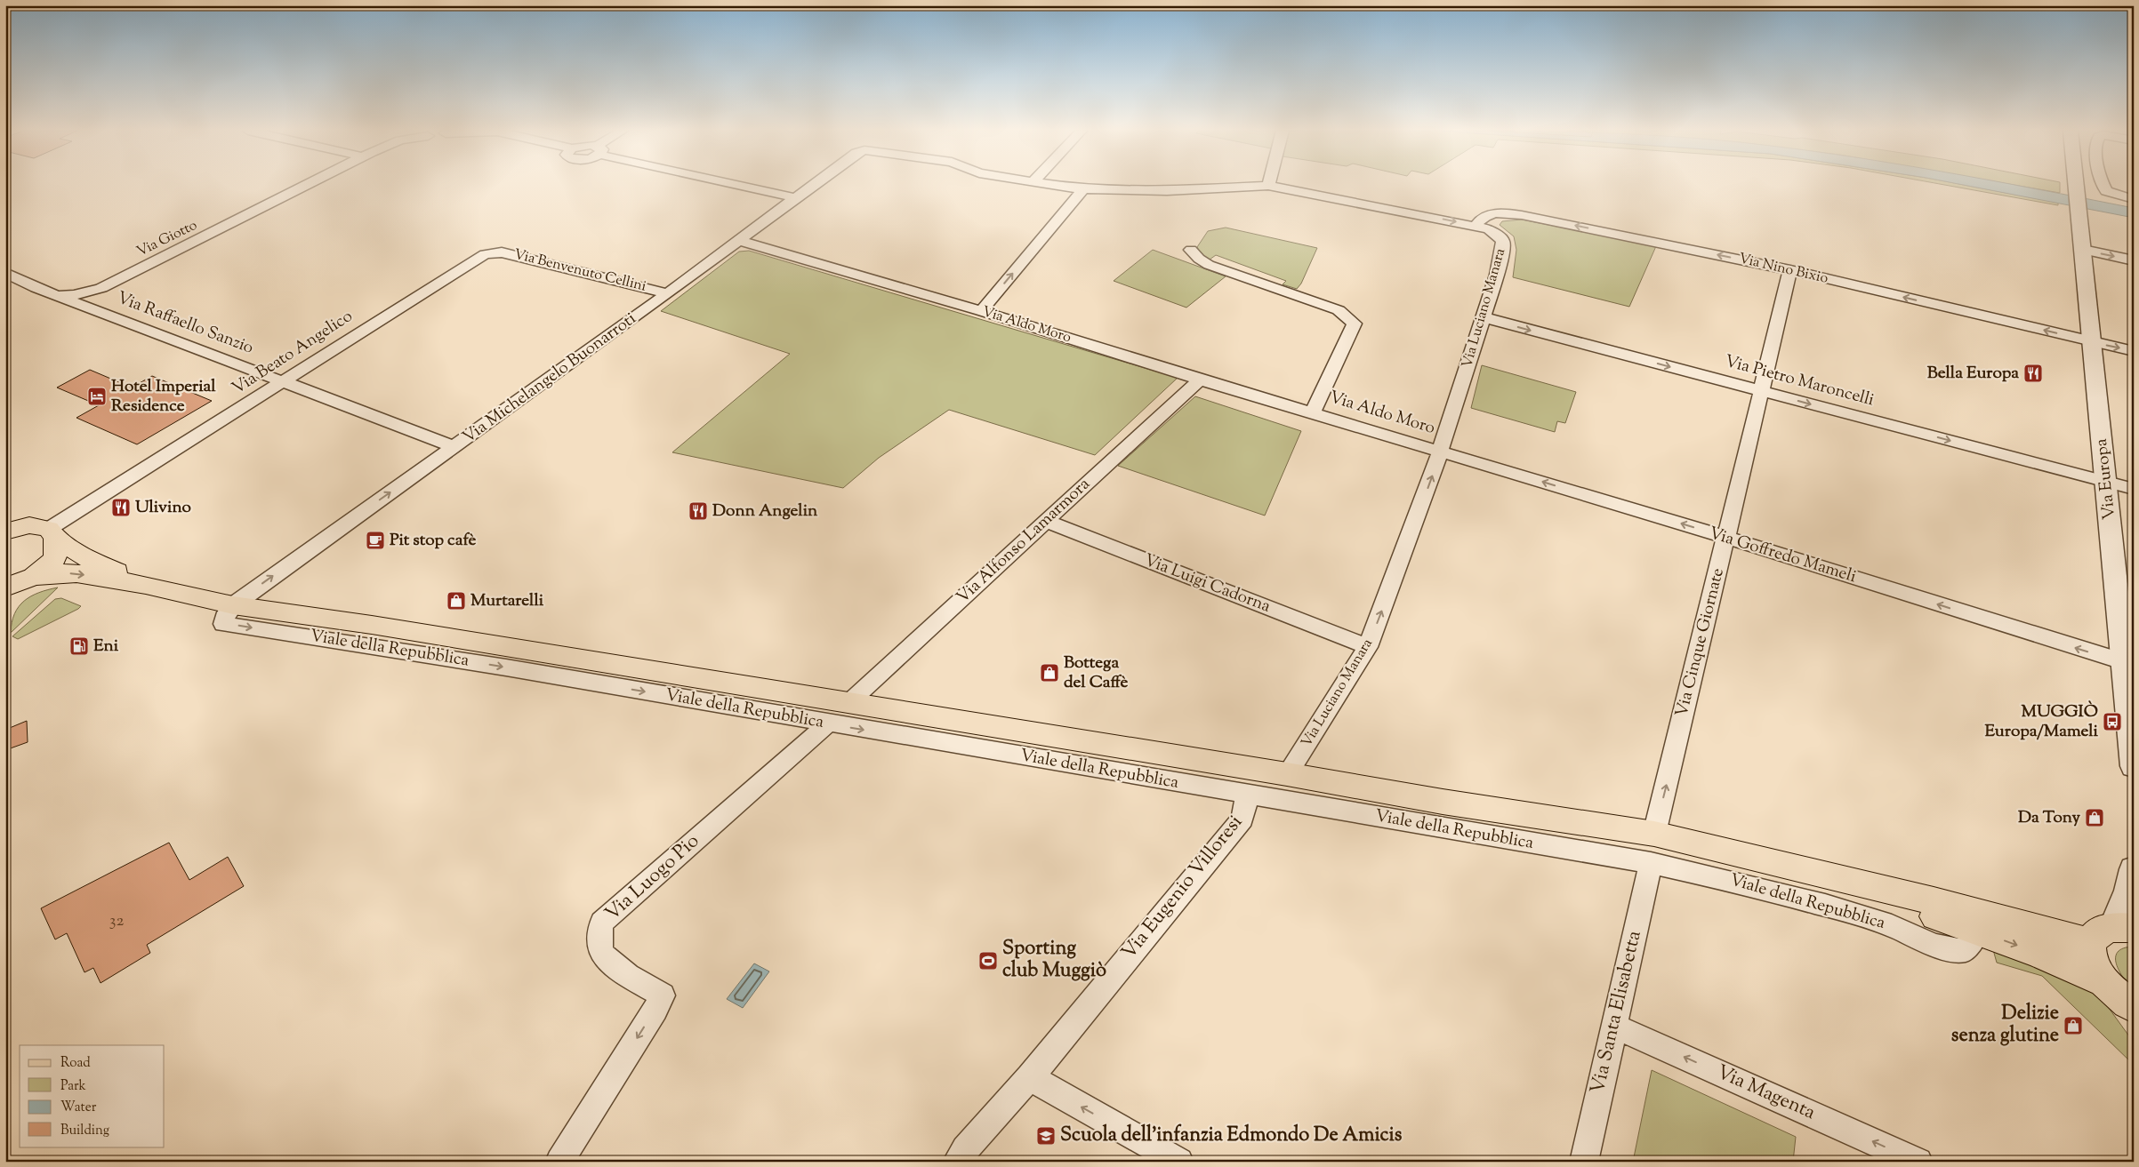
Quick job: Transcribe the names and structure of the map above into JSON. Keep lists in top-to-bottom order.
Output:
{
  "streets": {
    "main road": ["Viale della Repubblica"],
    "street": [
      "Via Giotto",
      "Via Nino Bixio",
      "Via Benvenuto Cellini",
      "Via Luciano Manara",
      "Via Raffaello Sanzio",
      "Via Aldo Moro",
      "Via Beato Angelico",
      "Via Michelangelo Buonarroti",
      "Via Pietro Maroncelli",
      "Via Europa",
      "Via Alfonso Lamarmora",
      "Via Goffredo Mameli",
      "Via Luigi Cadorna",
      "Via Cinque Giornate",
      "Via Luogo Pio",
      "Via Eugenio Villoresi",
      "Via Santa Elisabetta",
      "Via Magenta"
    ]
  },
  "crossings": [
    ["Via Giotto", "Via Raffaello Sanzio"],
    ["Via Nino Bixio", "Via Luciano Manara"],
    ["Via Nino Bixio", "Via Europa"],
    ["Via Nino Bixio", "Via Cinque Giornate"],
    ["Via Benvenuto Cellini", "Via Beato Angelico"],
    ["Via Benvenuto Cellini", "Via Michelangelo Buonarroti"],
    ["Via Luciano Manara", "Via Aldo Moro"],
    ["Via Luciano Manara", "Via Pietro Maroncelli"],
    ["Via Luciano Manara", "Via Goffredo Mameli"],
    ["Via Luciano Manara", "Via Luigi Cadorna"],
    ["Via Luciano Manara", "Viale della Repubblica"],
    ["Via Raffaello Sanzio", "Via Beato Angelico"],
    ["Via Raffaello Sanzio", "Via Michelangelo Buonarroti"],
    ["Via Aldo Moro", "Via Michelangelo Buonarroti"],
    ["Via Aldo Moro", "Via Alfonso Lamarmora"],
    ["Via Aldo Moro", "Via Goffredo Mameli"],
    ["Via Beato Angelico", "Viale della Repubblica"],
    ["Via Michelangelo Buonarroti", "Viale della Repubblica"],
    ["Via Pietro Maroncelli", "Via Europa"],
    ["Via Pietro Maroncelli", "Via Cinque Giornate"],
    ["Via Europa", "Via Goffredo Mameli"],
    ["Via Alfonso Lamarmora", "Via Luigi Cadorna"],
    ["Via Alfonso Lamarmora", "Viale della Repubblica"],
    ["Via Goffredo Mameli", "Via Cinque Giornate"],
    ["Via Cinque Giornate", "Viale della Repubblica"],
    ["Viale della Repubblica", "Via Luogo Pio"],
    ["Viale della Repubblica", "Via Eugenio Villoresi"],
    ["Viale della Repubblica", "Via Santa Elisabetta"],
    ["Via Santa Elisabetta", "Via Magenta"]
  ],
  "one_way": [
    "Via Nino Bixio",
    "Via Michelangelo Buonarroti",
    "Via Pietro Maroncelli",
    "Via Goffredo Mameli",
    "Via Cinque Giornate",
    "Via Luogo Pio",
    "Via Magenta"
  ],
  "places": {
    "restaurant": ["Bella Europa", "Ulivino", "Donn Angelin"],
    "hotel": ["Hotel Imperial Residence"],
    "cafe": ["Pit stop cafè"],
    "shop": [
      "Murtarelli",
      "Bottega del Caffè",
      "Da Tony",
      "Delizie senza glutine"
    ],
    "fuel station": ["Eni"],
    "bus stop": ["MUGGIÒ Europa/Mameli"],
    "sports": ["Sporting club Muggiò"],
    "school or university": ["Scuola dell'infanzia Edmondo De Amicis"]
  },
  "house_numbers": ["32"],
  "legend": [
    "Road",
    "Park",
    "Water",
    "Building"
  ]
}
